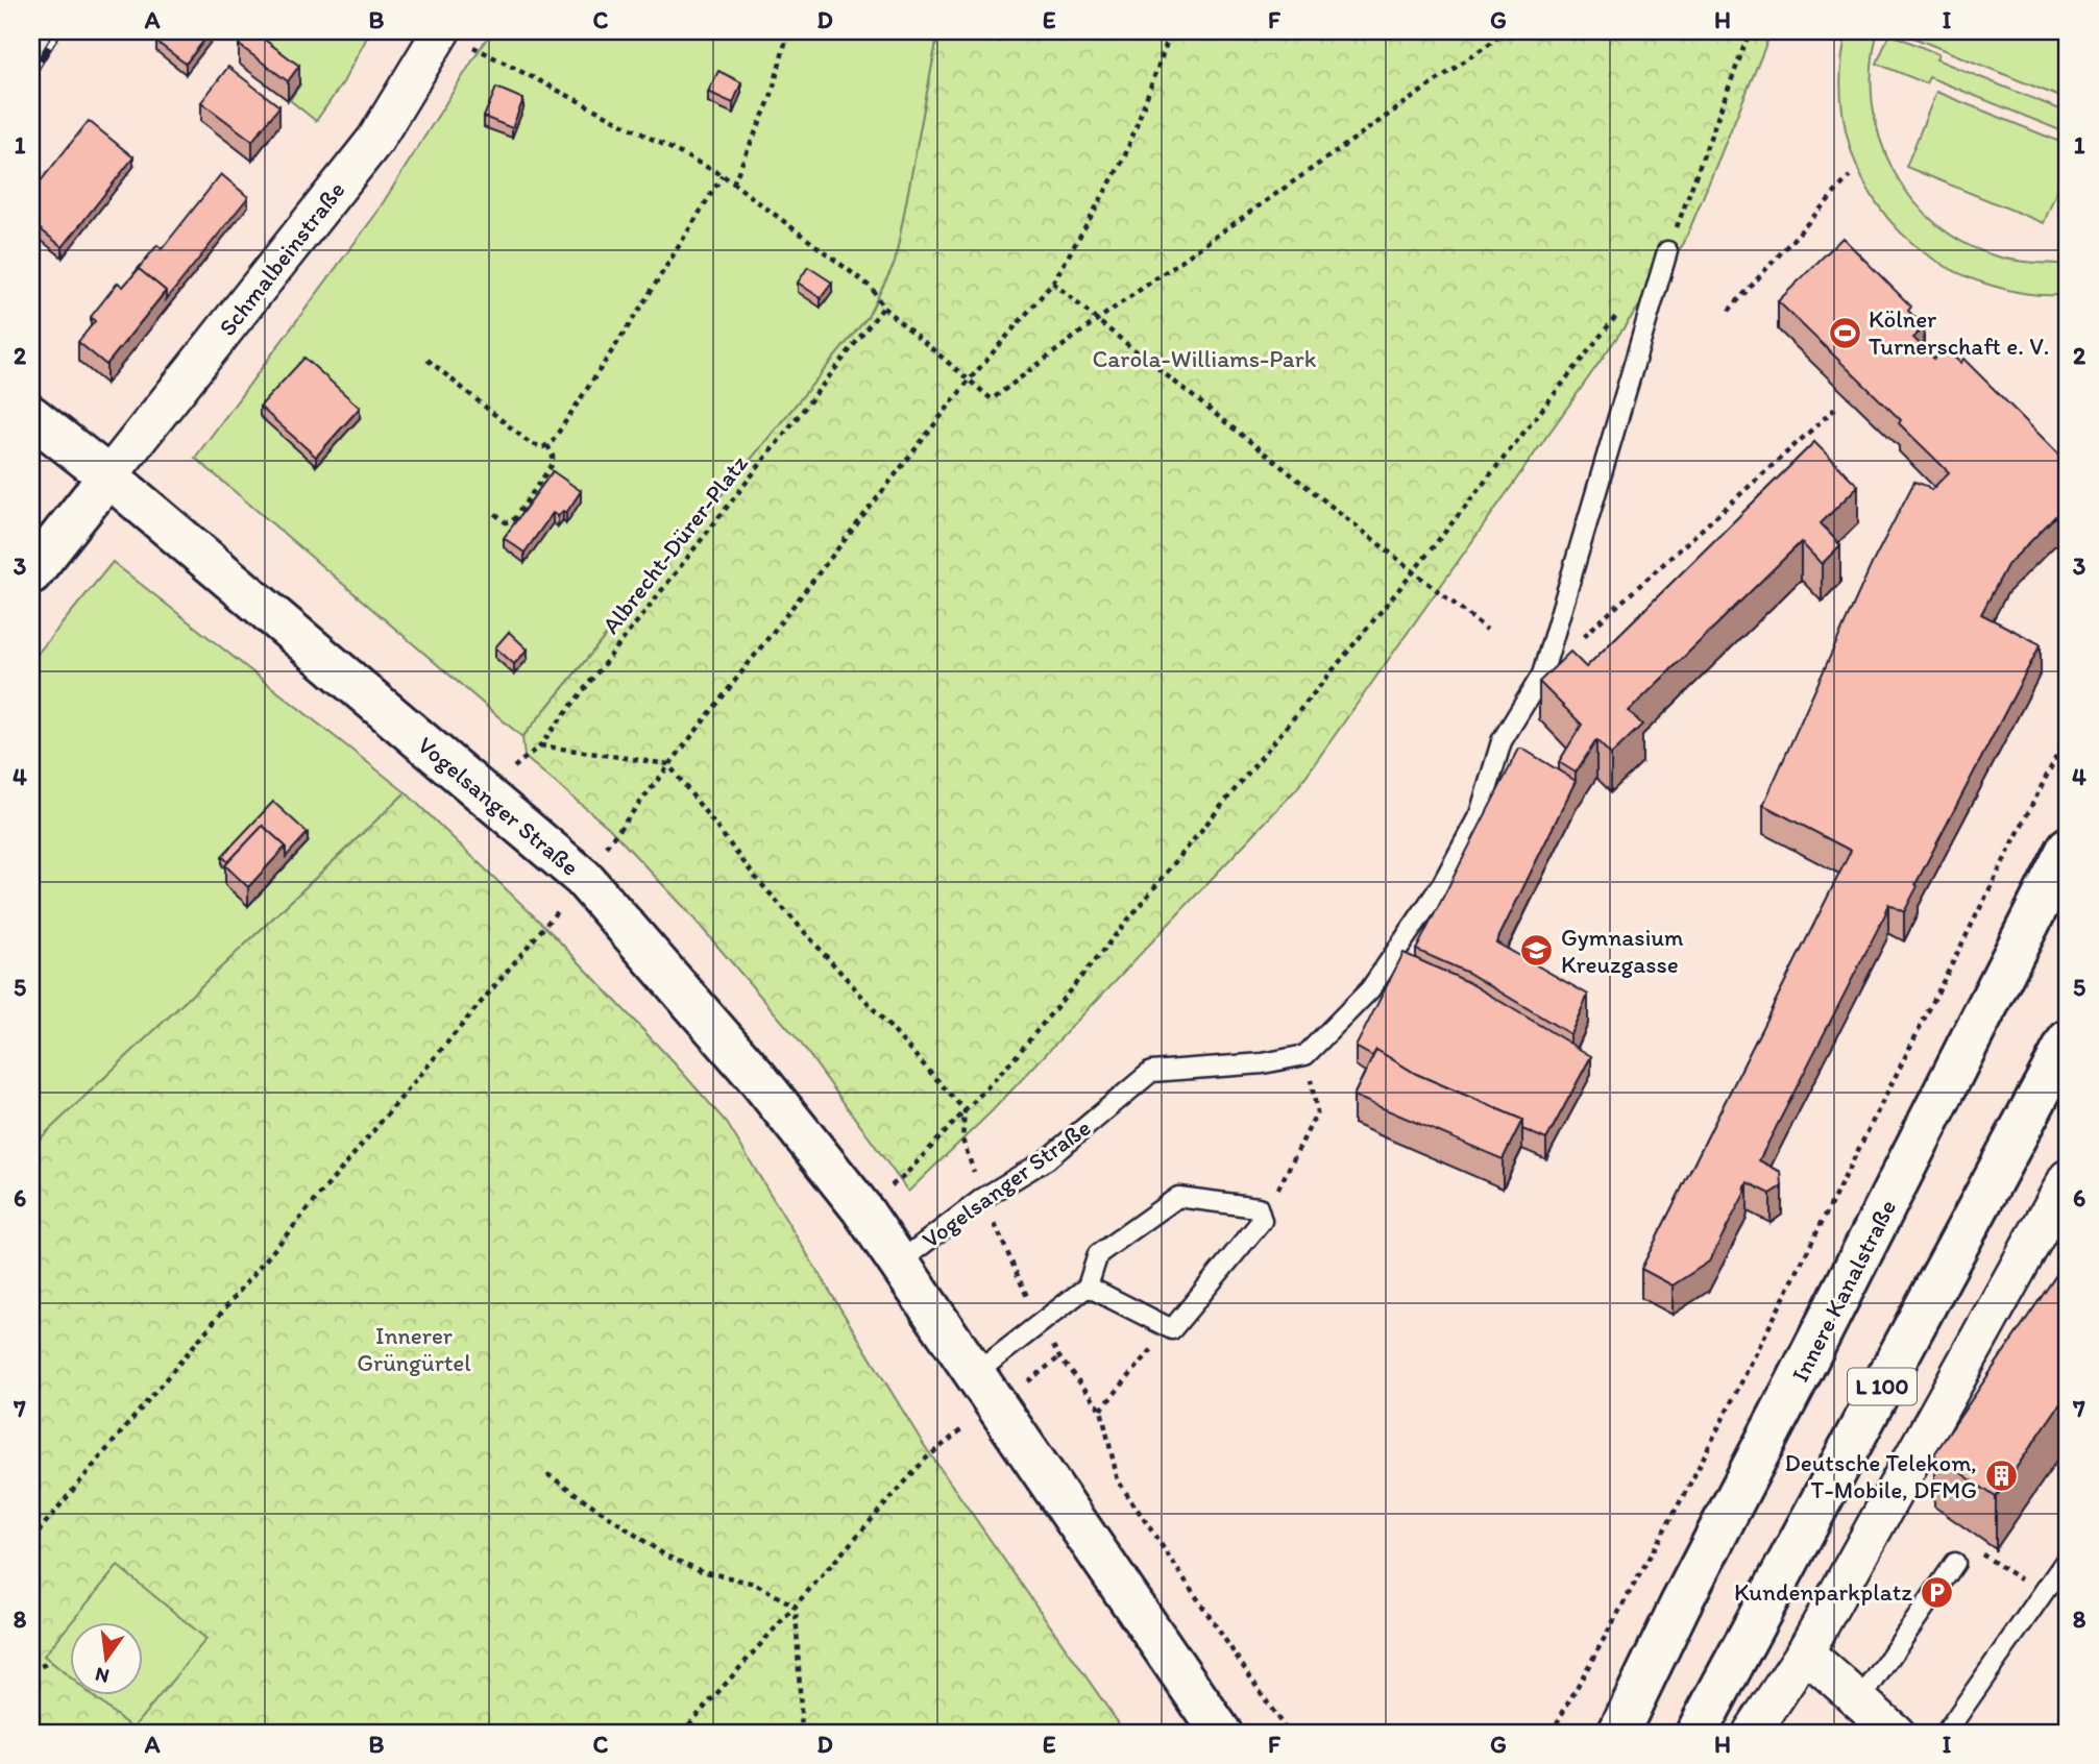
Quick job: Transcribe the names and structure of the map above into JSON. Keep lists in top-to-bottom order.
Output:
{
  "streets": {
    "main road": ["Vogelsanger Straße", "Innere Kanalstraße", "L 100"],
    "street": ["Schmalbeinstraße"],
    "path": ["Albrecht-Dürer-Platz"]
  },
  "crossings": [
    ["Schmalbeinstraße", "Vogelsanger Straße"],
    ["Albrecht-Dürer-Platz", "Vogelsanger Straße"]
  ],
  "parks": ["Carola-Williams-Park", "Innerer Grüngürtel"],
  "places": {
    "sports": ["Kölner Turnerschaft e. V."],
    "school or university": ["Gymnasium Kreuzgasse"],
    "building": ["Deutsche Telekom, T-Mobile, DFMG"],
    "parking": ["Kundenparkplatz"]
  },
  "north": "bottom",
  "grid": {
    "columns": [
      "A",
      "B",
      "C",
      "D",
      "E",
      "F",
      "G",
      "H",
      "I"
    ],
    "rows": [
      "1",
      "2",
      "3",
      "4",
      "5",
      "6",
      "7",
      "8"
    ]
  }
}
